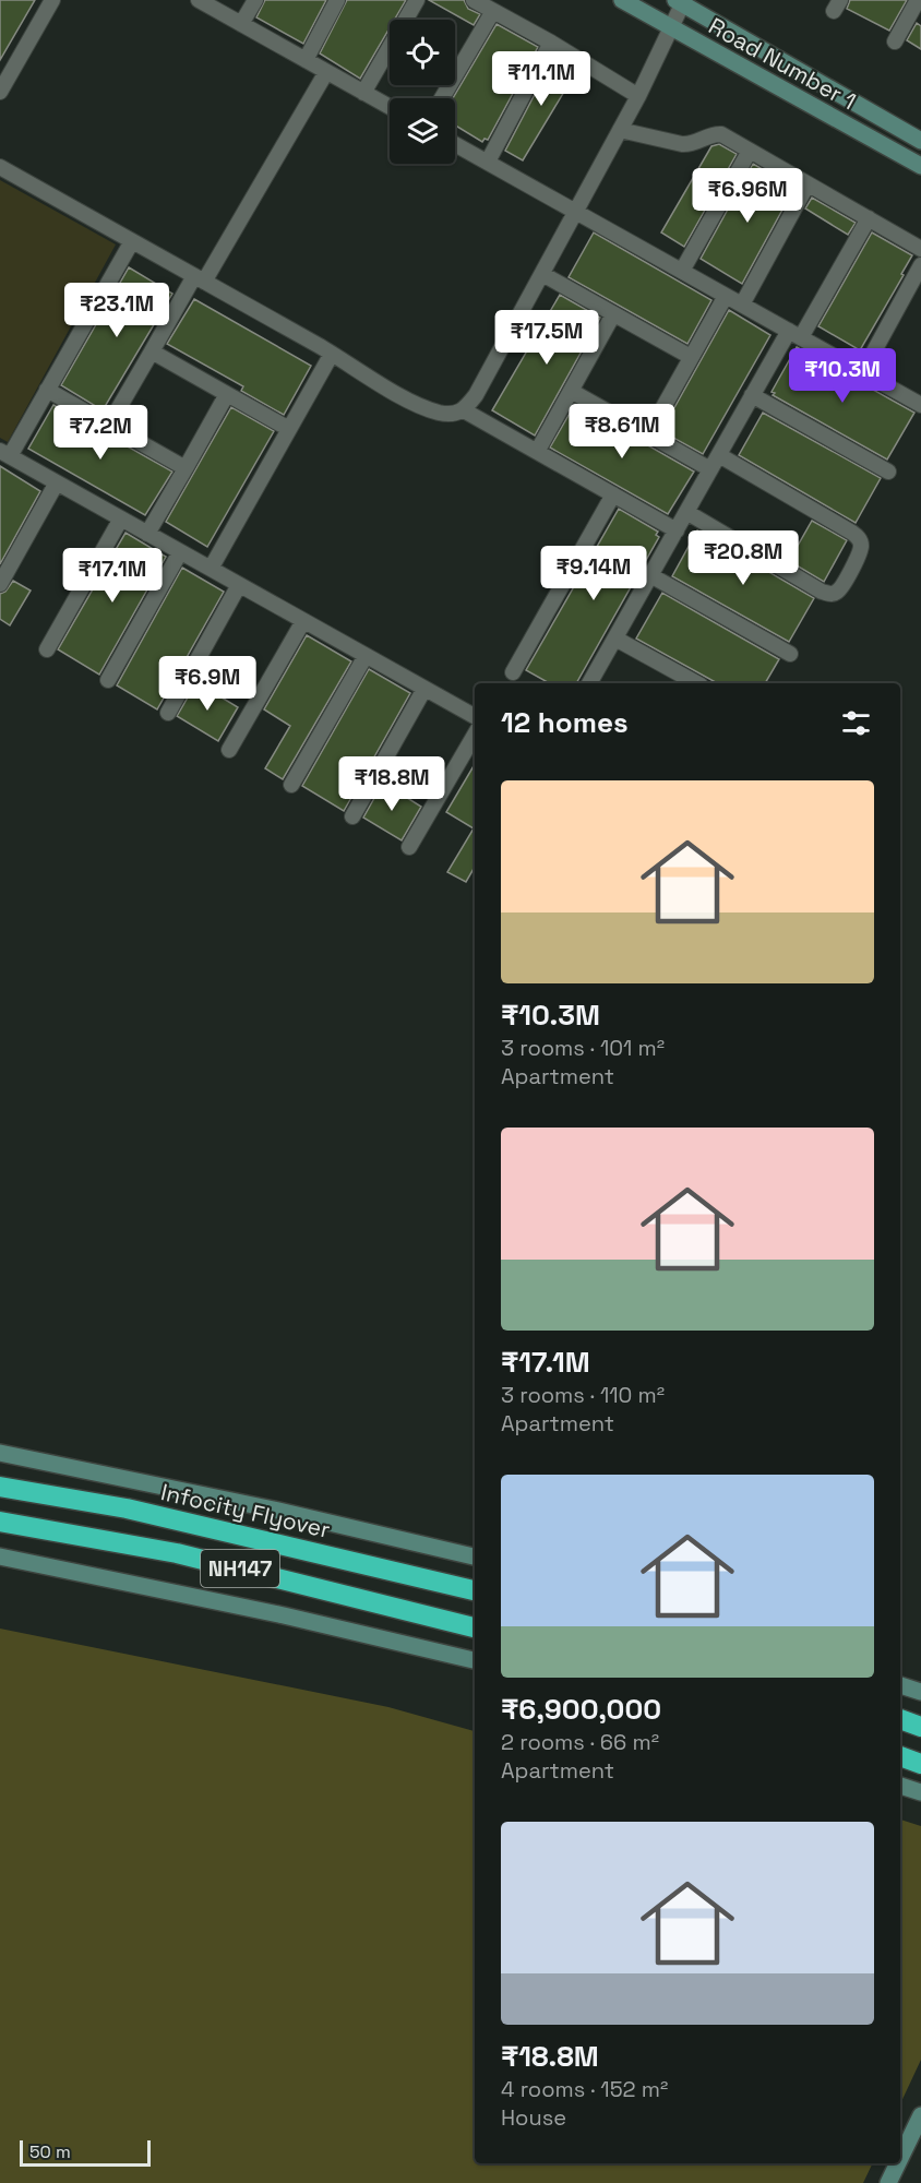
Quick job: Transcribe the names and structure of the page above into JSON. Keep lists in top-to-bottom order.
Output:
{
  "streets": {
    "highway": ["Infocity Flyover", "NH147"],
    "street": ["Road Number 1"]
  },
  "scale_bar": "50 m",
  "page": {
    "price": [
      "₹11.1M",
      "₹6.96M",
      "₹23.1M",
      "₹17.5M",
      "₹10.3M",
      "₹8.61M",
      "₹7.2M",
      "₹20.8M",
      "₹9.14M",
      "₹17.1M",
      "₹6.9M",
      "₹18.8M"
    ],
    "heading": "12 homes",
    "list": [
      {
        "name": "₹10.3M",
        "note": "3 rooms · 101 m² · Apartment"
      },
      {
        "name": "₹17.1M",
        "note": "3 rooms · 110 m² · Apartment"
      },
      {
        "name": "₹6,900,000",
        "note": "2 rooms · 66 m² · Apartment"
      },
      {
        "name": "₹18.8M",
        "note": "4 rooms · 152 m² · House"
      }
    ],
    "scale": "50 m"
  }
}
